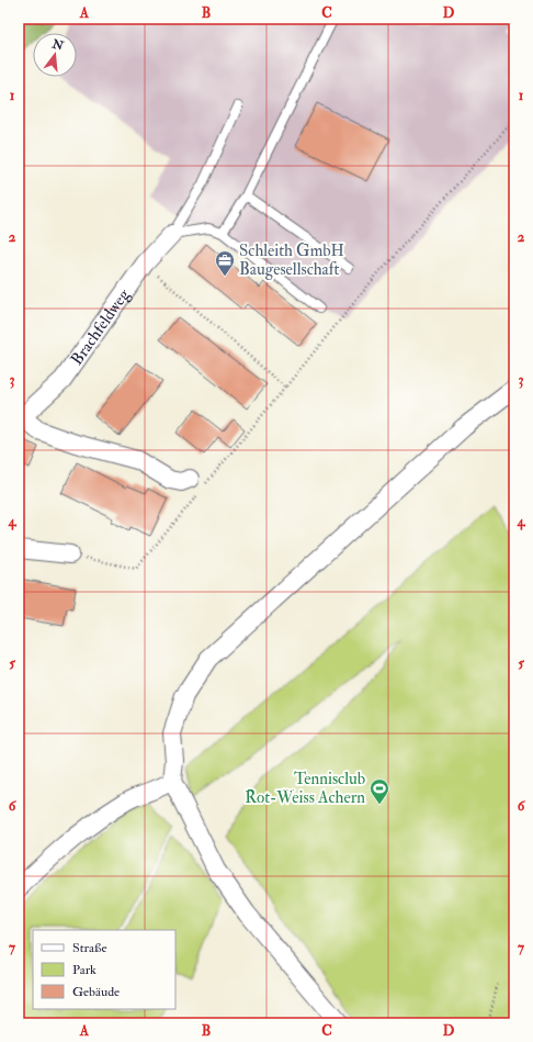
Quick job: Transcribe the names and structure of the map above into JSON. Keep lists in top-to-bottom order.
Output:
{
  "streets": {
    "street": ["Brachfeldweg"]
  },
  "places": {
    "office": ["Schleith GmbH Baugesellschaft"],
    "sports": ["Tennisclub Rot-Weiss Achern"]
  },
  "legend": ["Straße", "Park", "Gebäude"],
  "north": "top",
  "grid": {
    "columns": [
      "A",
      "B",
      "C",
      "D"
    ],
    "rows": [
      "1",
      "2",
      "3",
      "4",
      "5",
      "6",
      "7"
    ]
  }
}
